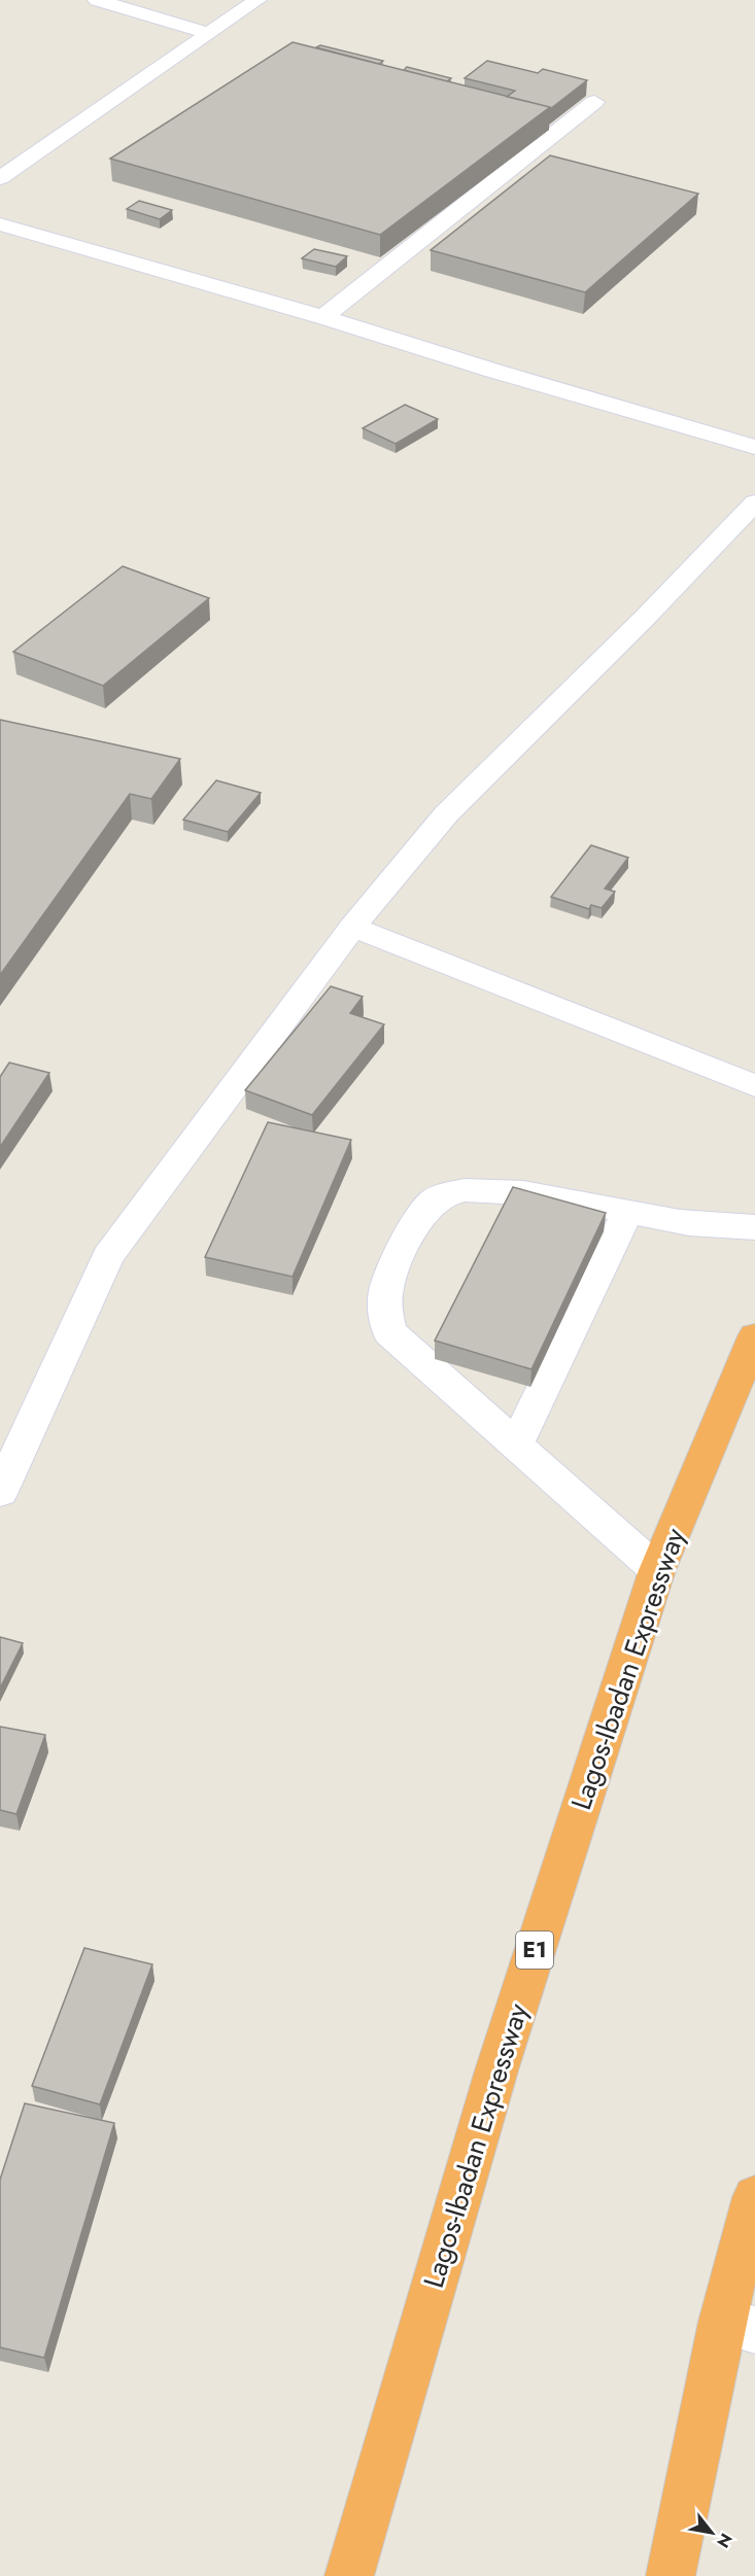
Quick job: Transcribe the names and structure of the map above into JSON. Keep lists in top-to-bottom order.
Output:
{
  "streets": {
    "highway": ["Lagos-Ibadan Expressway", "E1"]
  },
  "north": "bottom right"
}
